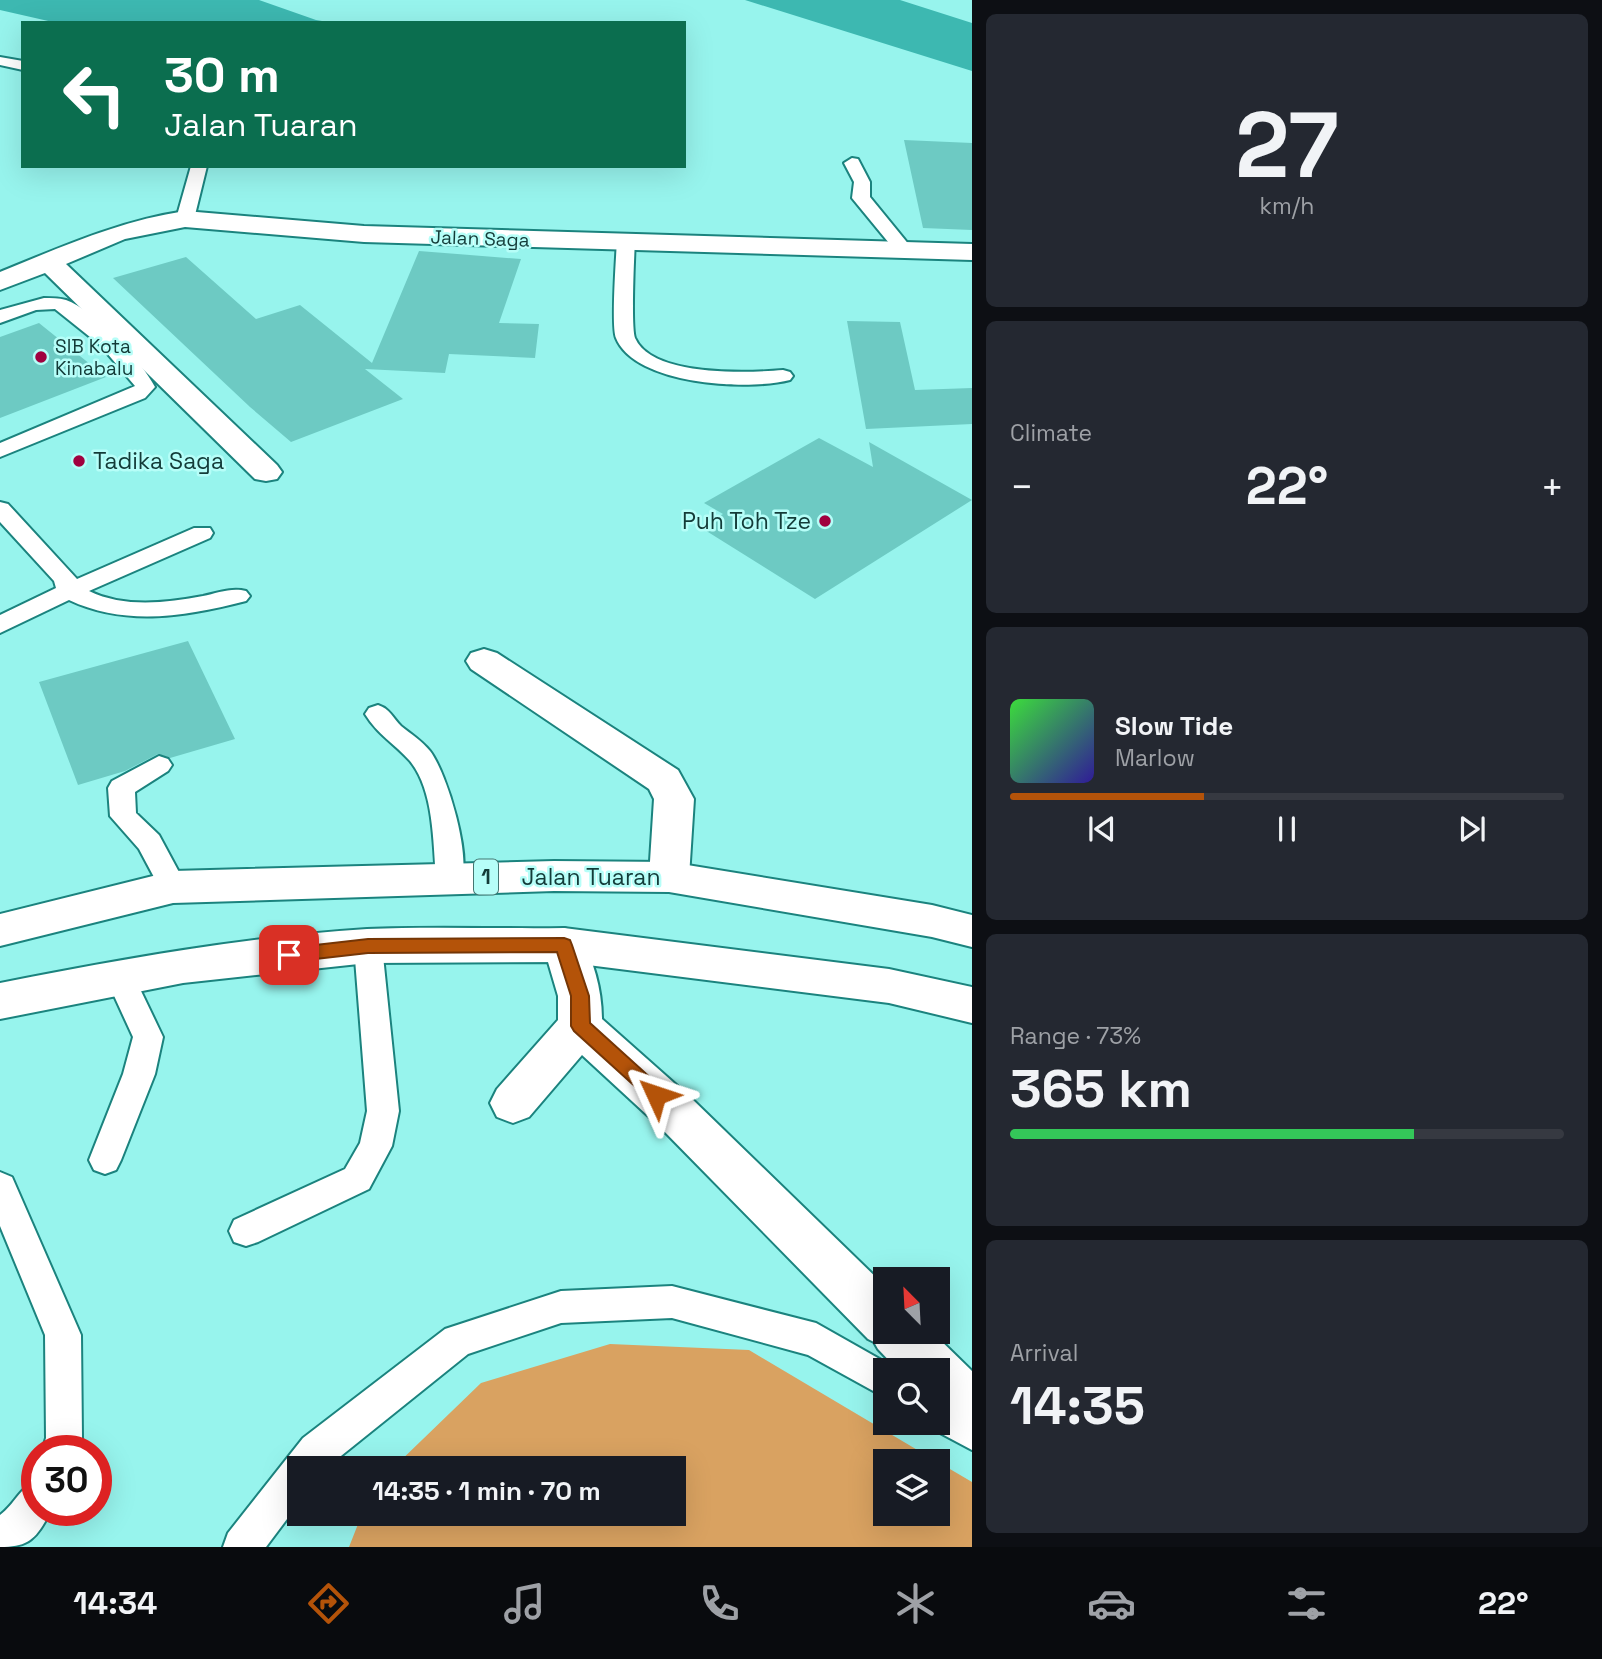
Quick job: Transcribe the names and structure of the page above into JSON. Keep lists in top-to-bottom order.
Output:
{
  "streets": {
    "street": ["Jalan Saga", "1", "Jalan Tuaran"]
  },
  "places": ["SIB Kota Kinabalu", "Tadika Saga", "Puh Toh Tze"],
  "north": "top left",
  "page": {
    "tile": [
      ["27", "km/h"],
      "Climate",
      ["Range · 73%", "365 km"],
      ["Arrival", "14:35"]
    ],
    "turn": ["30 m", "Jalan Tuaran"],
    "heat": ["−", "22°", "+"],
    "song": ["Slow Tide", "Marlow"],
    "limit": "30",
    "trip": "14:35 · 1 min · 70 m",
    "tabs": ["14:34", "22°"]
  }
}
